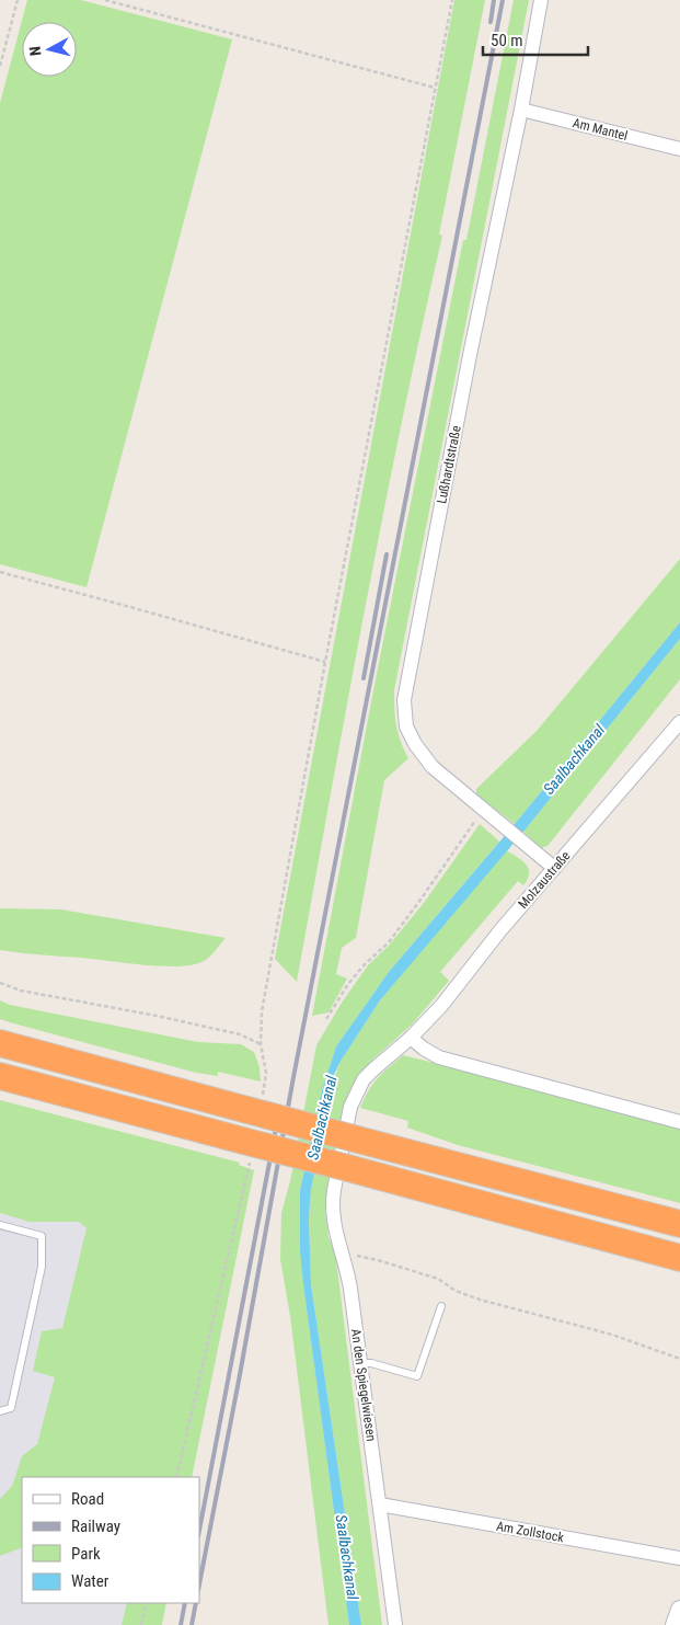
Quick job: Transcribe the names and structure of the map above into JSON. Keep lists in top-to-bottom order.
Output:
{
  "streets": {
    "street": [
      "Am Mantel",
      "Lußhardtstraße",
      "Molzaustraße",
      "An den Spiegelwiesen",
      "Am Zollstock"
    ]
  },
  "crossings": [
    ["Am Mantel", "Lußhardtstraße"],
    ["Lußhardtstraße", "Molzaustraße"],
    ["Molzaustraße", "An den Spiegelwiesen"],
    ["An den Spiegelwiesen", "Am Zollstock"]
  ],
  "water": ["Saalbachkanal"],
  "legend": [
    "Road",
    "Railway",
    "Park",
    "Water"
  ],
  "scale_bar": "50 m",
  "north": "left"
}
